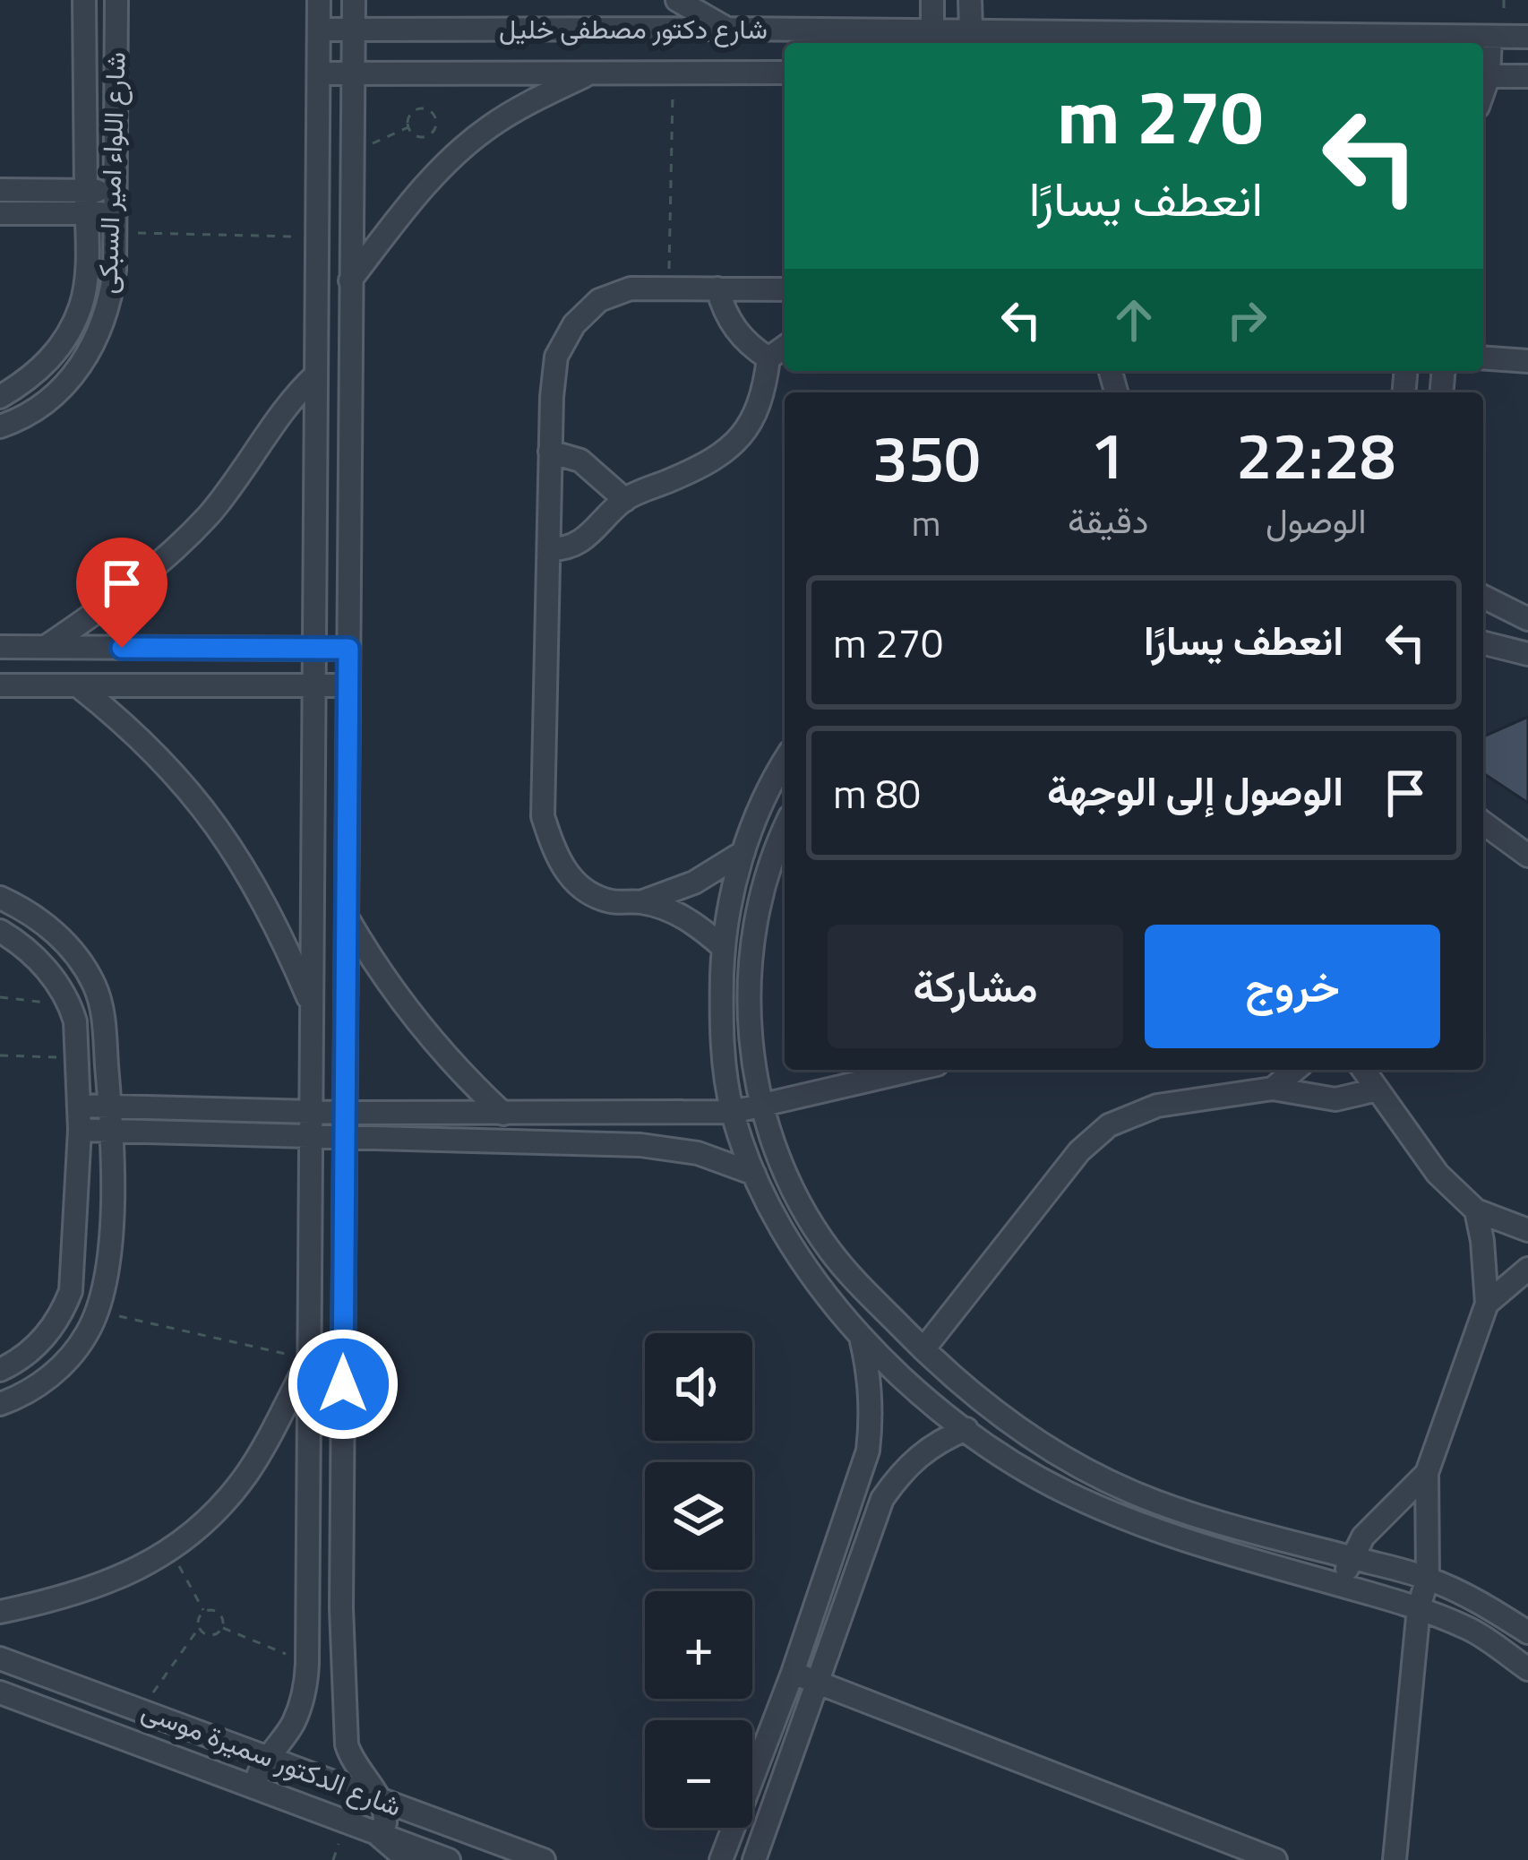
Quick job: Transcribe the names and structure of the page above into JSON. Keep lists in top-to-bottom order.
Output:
{
  "streets": {
    "street": ["شارع دكتور مصطفى خليل", "شارع اللواء امير السبكى", "شارع الدكتور سميرة موسى"]
  },
  "page": {
    "turn": ["270 m", "انعطف يسارًا"],
    "eta": [
      "22:28",
      "الوصول",
      "1",
      "دقيقة",
      "350",
      "m"
    ],
    "list": [
      {
        "name": "انعطف يسارًا",
        "value": "270 m"
      },
      {
        "name": "الوصول إلى الوجهة",
        "value": "80 m"
      }
    ],
    "buttons": ["خروج", "مشاركة"],
    "map_buttons": ["+", "−"]
  }
}
